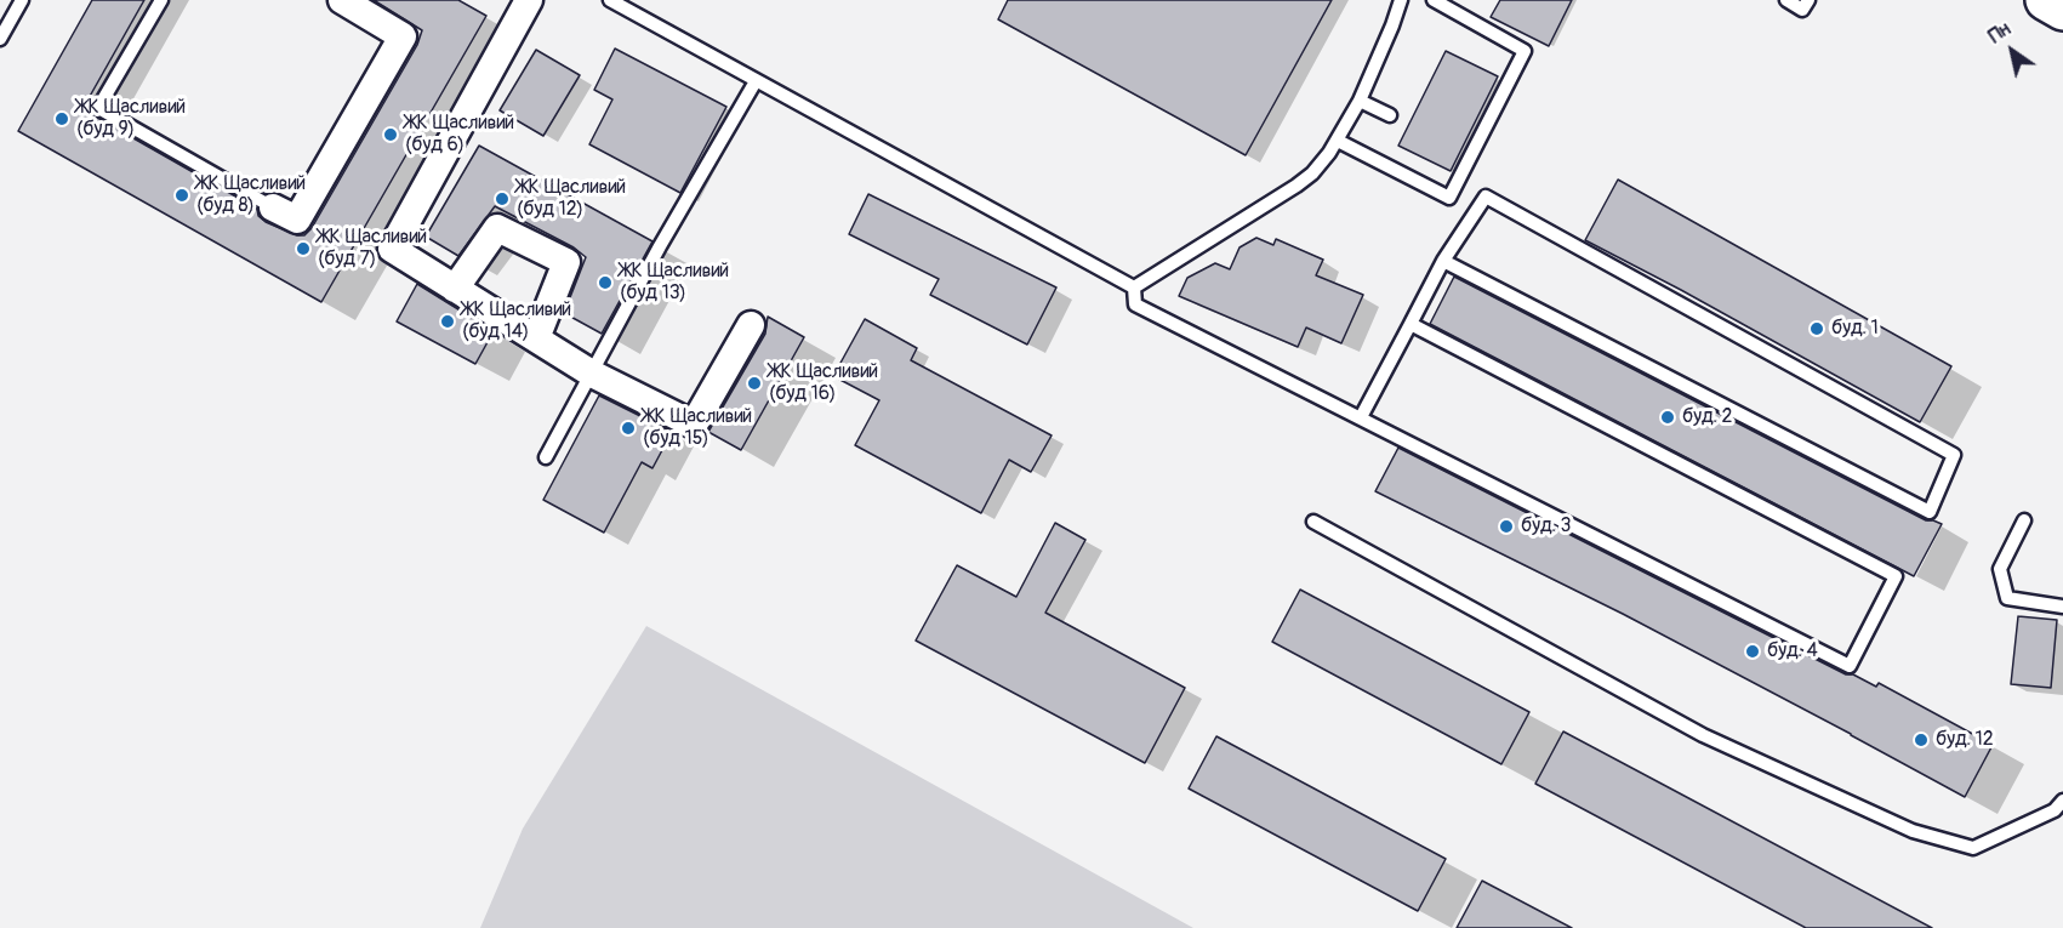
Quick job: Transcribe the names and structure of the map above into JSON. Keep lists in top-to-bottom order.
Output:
{
  "places": [
    "ЖК Щасливий (буд 9)",
    "ЖК Щасливий (буд 6)",
    "ЖК Щасливий (буд 8)",
    "ЖК Щасливий (буд 12)",
    "ЖК Щасливий (буд 7)",
    "ЖК Щасливий (буд 13)",
    "ЖК Щасливий (буд 14)",
    "буд. 1",
    "ЖК Щасливий (буд 16)",
    "буд. 2",
    "ЖК Щасливий (буд 15)",
    "буд. 3",
    "буд. 4",
    "буд. 12"
  ],
  "north": "top left"
}
